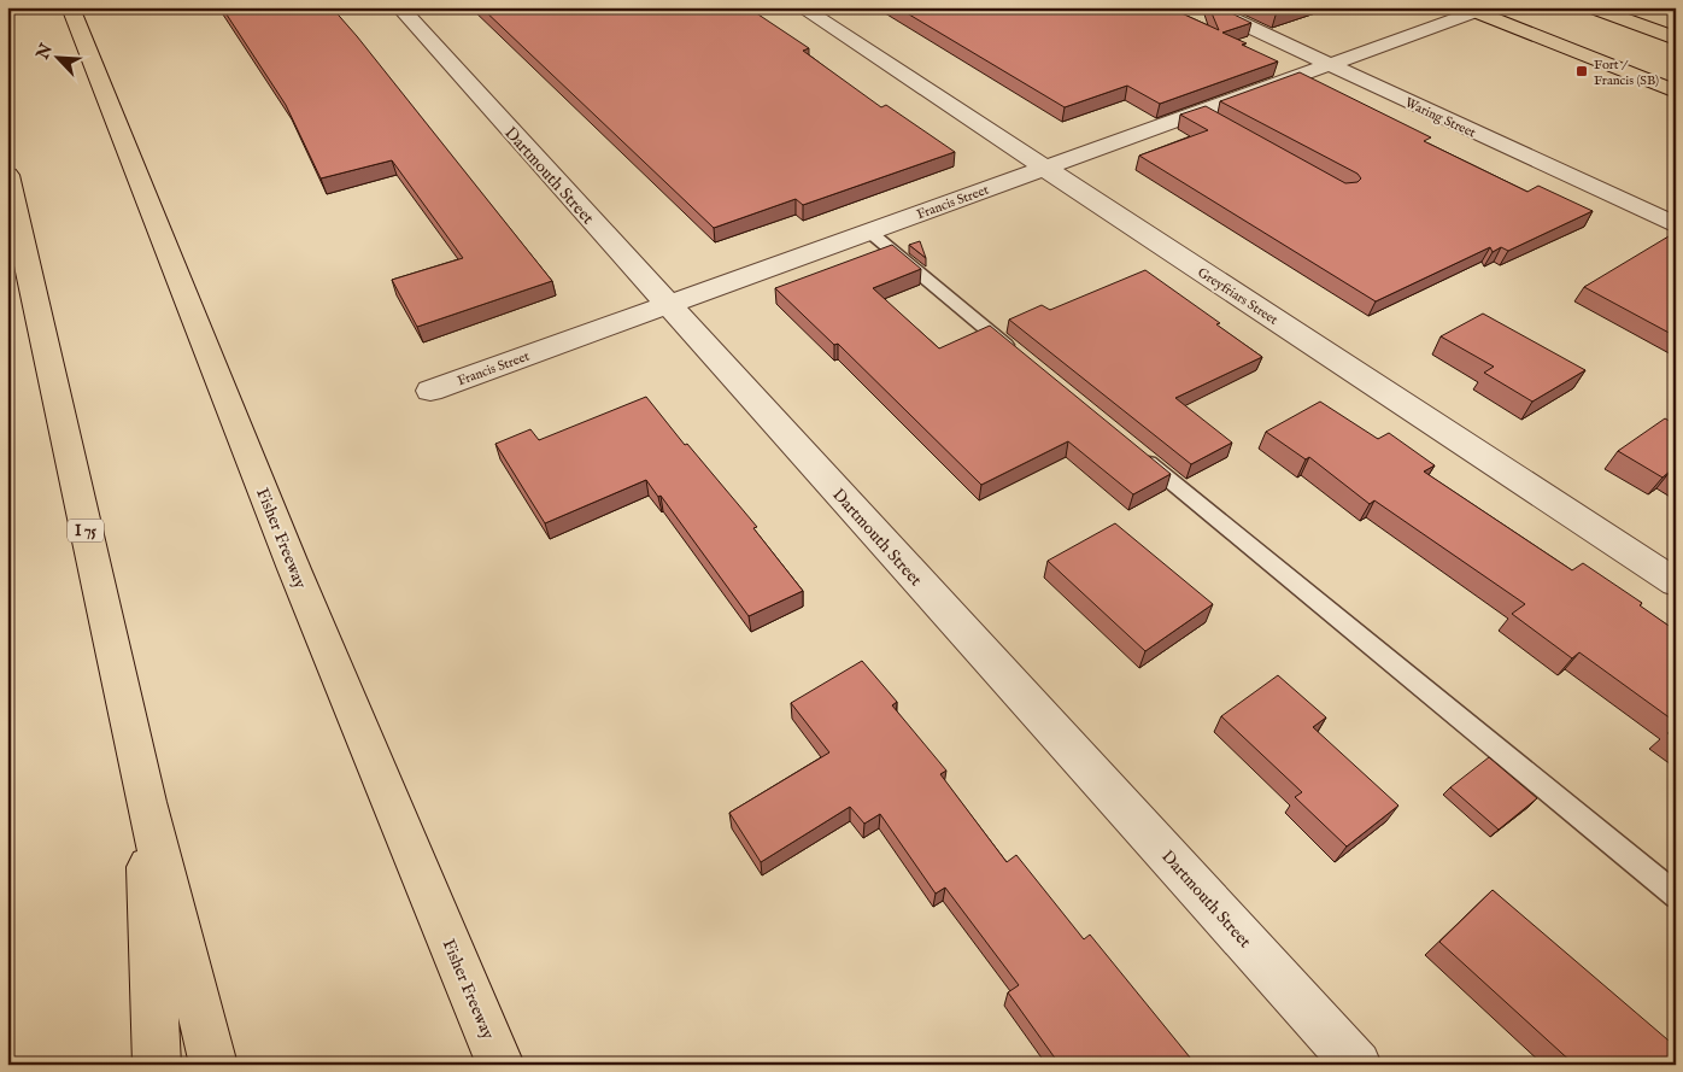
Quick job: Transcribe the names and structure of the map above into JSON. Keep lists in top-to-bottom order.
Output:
{
  "streets": {
    "main road": ["I 75", "Fisher Freeway"],
    "street": [
      "Waring Street",
      "Dartmouth Street",
      "Francis Street",
      "Greyfriars Street"
    ]
  },
  "crossings": [
    ["Waring Street", "Francis Street"],
    ["Dartmouth Street", "Francis Street"],
    ["Francis Street", "Greyfriars Street"]
  ],
  "places": {
    "transit": ["Fort / Francis (SB)"]
  },
  "north": "top left"
}
